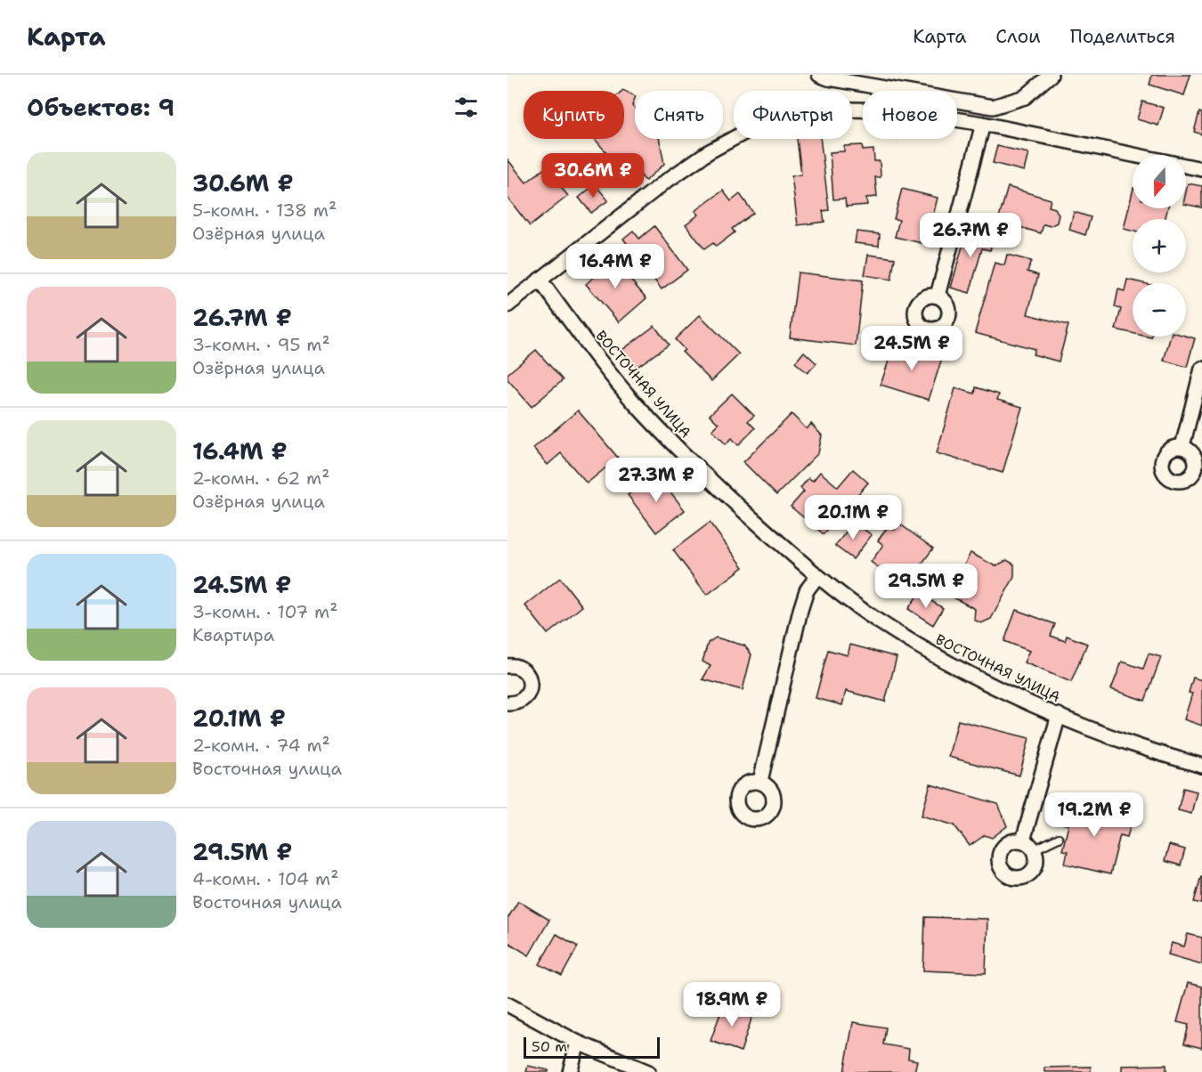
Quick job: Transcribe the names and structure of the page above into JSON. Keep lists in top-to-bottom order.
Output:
{
  "streets": {
    "street": ["ВОСТОЧНАЯ УЛИЦА"]
  },
  "scale_bar": "50 m",
  "north": "bottom",
  "page": {
    "header": "Карта",
    "nav": ["Карта", "Слои", "Поделиться"],
    "heading": "Объектов: 9",
    "chip": [
      "Купить",
      "Снять",
      "Фильтры",
      "Новое"
    ],
    "list": [
      {
        "name": "30.6M ₽",
        "note": "5-комн. · 138 m² · Озёрная улица"
      },
      {
        "name": "26.7M ₽",
        "note": "3-комн. · 95 m² · Озёрная улица"
      },
      {
        "name": "16.4M ₽",
        "note": "2-комн. · 62 m² · Озёрная улица"
      },
      {
        "name": "24.5M ₽",
        "note": "3-комн. · 107 m² · Квартира"
      },
      {
        "name": "20.1M ₽",
        "note": "2-комн. · 74 m² · Восточная улица"
      },
      {
        "name": "29.5M ₽",
        "note": "4-комн. · 104 m² · Восточная улица"
      }
    ],
    "price": [
      "30.6M ₽",
      "26.7M ₽",
      "16.4M ₽",
      "24.5M ₽",
      "27.3M ₽",
      "20.1M ₽",
      "29.5M ₽",
      "19.2M ₽",
      "18.9M ₽"
    ],
    "map_buttons": ["+", "−"],
    "scale": "50 m"
  }
}
